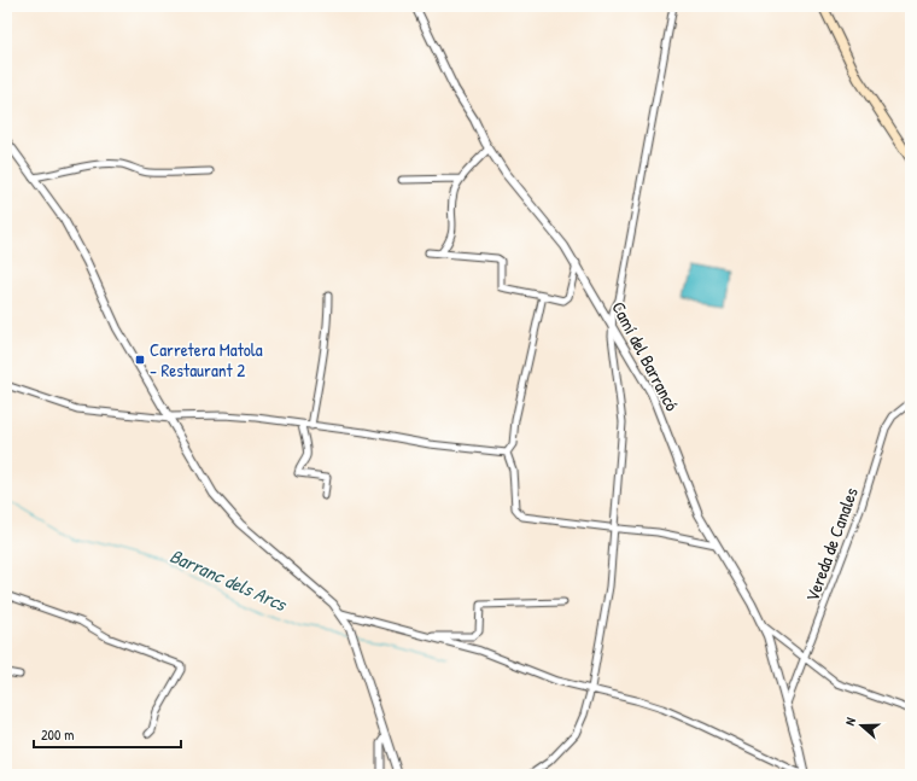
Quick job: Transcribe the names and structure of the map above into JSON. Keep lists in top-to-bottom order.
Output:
{
  "streets": {
    "street": ["Camí del Barrancó", "Vereda de Canales"]
  },
  "crossings": [
    ["Camí del Barrancó", "Vereda de Canales"]
  ],
  "water": ["Barranc dels Arcs"],
  "places": {
    "transit": ["Carretera Matola - Restaurant 2"]
  },
  "scale_bar": "200 m",
  "north": "left"
}
